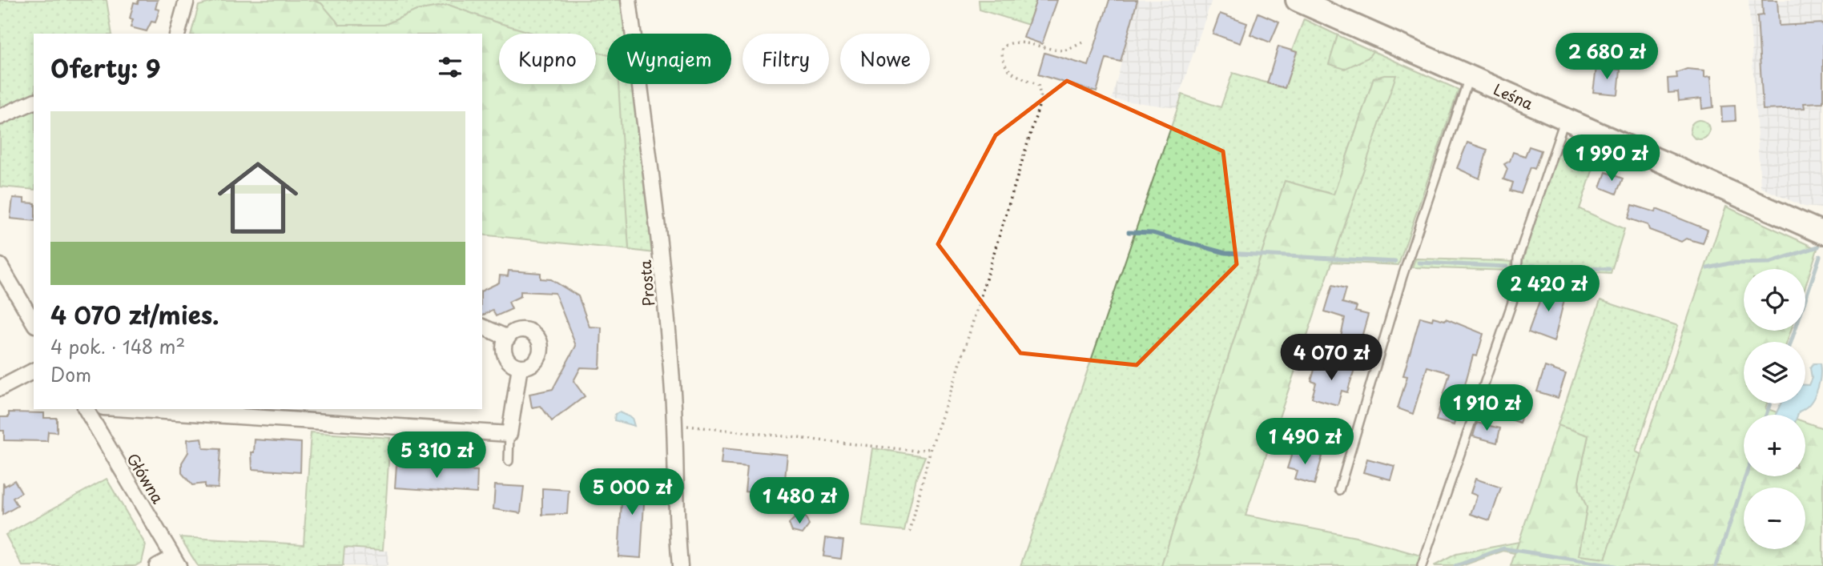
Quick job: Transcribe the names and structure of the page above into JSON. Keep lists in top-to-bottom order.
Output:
{
  "streets": {
    "street": ["Leśna", "Prosta", "Główna"]
  },
  "page": {
    "price": [
      "2 680 zł",
      "1 990 zł",
      "2 420 zł",
      "4 070 zł",
      "1 910 zł",
      "1 490 zł",
      "5 310 zł",
      "5 000 zł",
      "1 480 zł"
    ],
    "chip": [
      "Kupno",
      "Wynajem",
      "Filtry",
      "Nowe"
    ],
    "heading": "Oferty: 9",
    "list": [
      {
        "name": "4 070 zł/mies.",
        "note": "4 pok. · 148 m² · Dom"
      }
    ],
    "map_buttons": ["+", "−"]
  }
}
